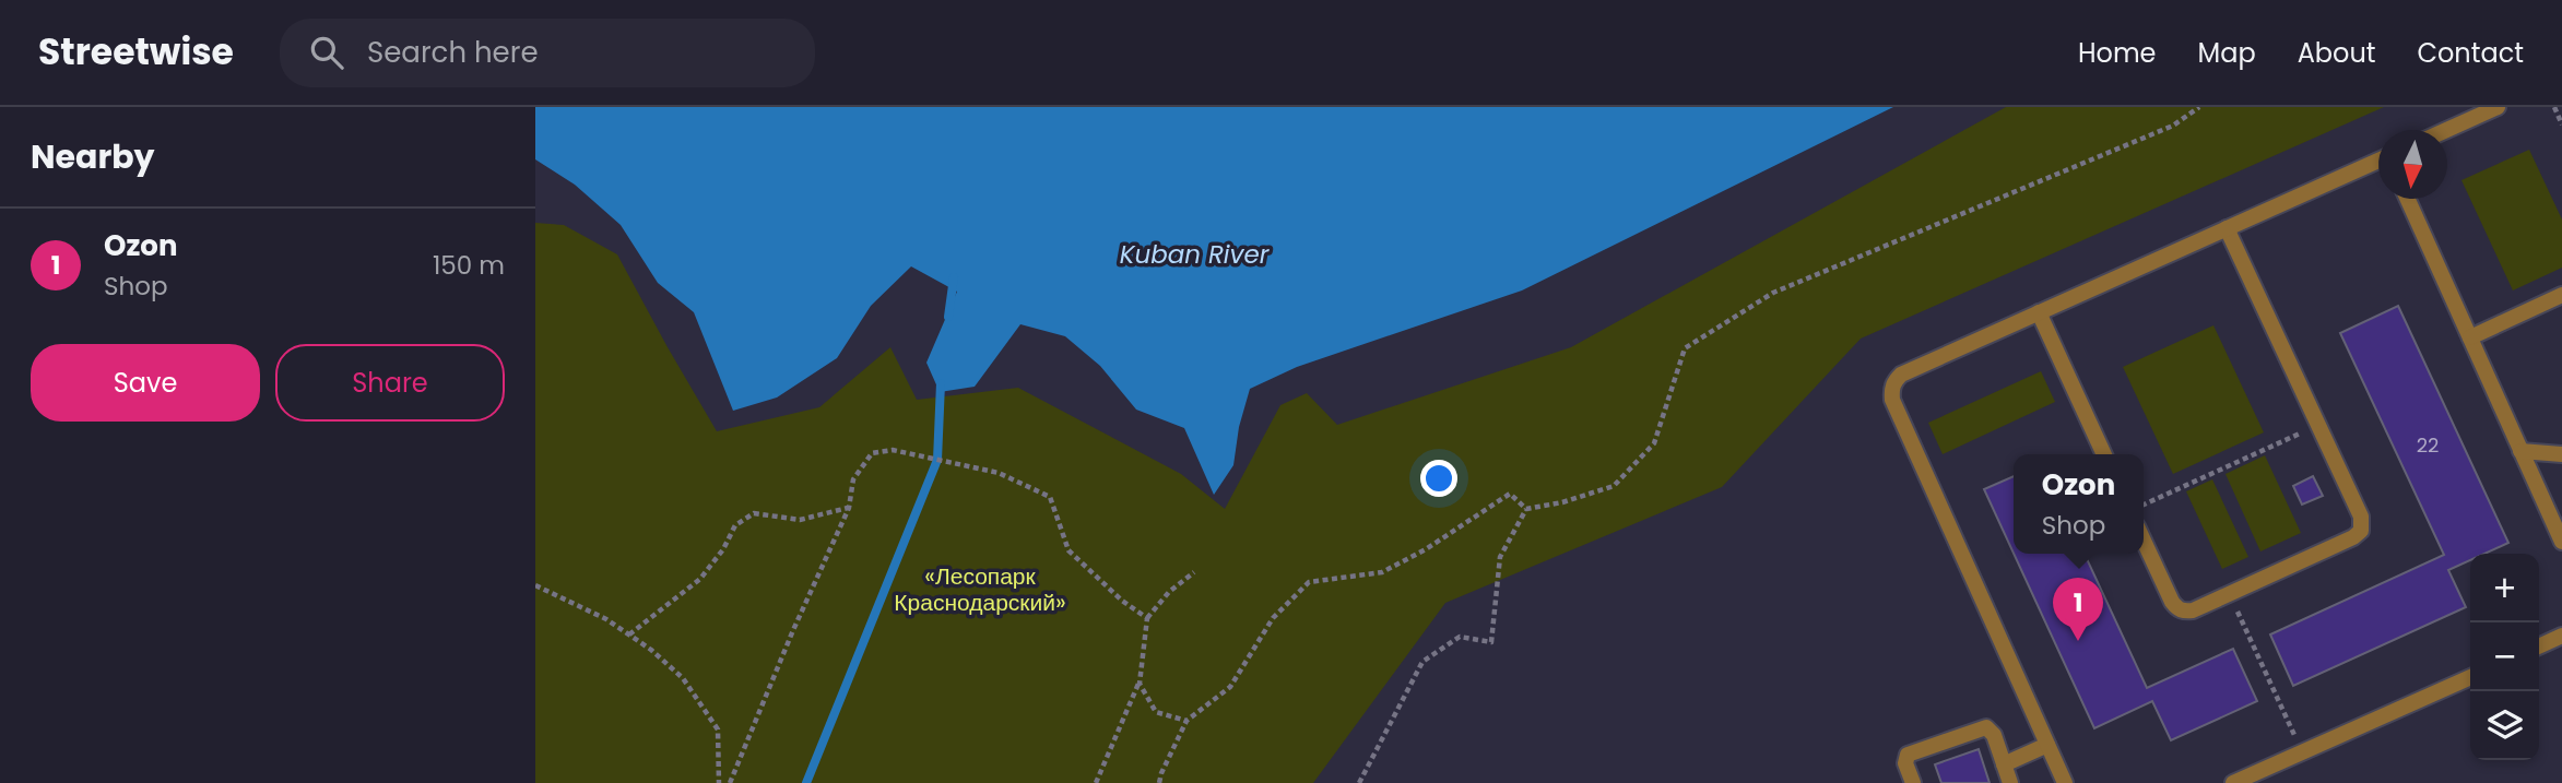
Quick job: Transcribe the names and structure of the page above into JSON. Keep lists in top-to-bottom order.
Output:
{
  "water": ["Kuban River"],
  "parks": ["«Лесопарк Краснодарский»"],
  "house_numbers": ["22"],
  "north": "bottom",
  "page": {
    "header": "Streetwise",
    "search": "Search here",
    "nav": [
      "Home",
      "Map",
      "About",
      "Contact"
    ],
    "heading": "Nearby",
    "list": [
      {
        "mark": "1",
        "name": "Ozon",
        "note": "Shop",
        "value": "150 m"
      }
    ],
    "buttons": ["Save", "Share"],
    "popup": ["Ozon", "Shop"],
    "map_buttons": ["+", "−"],
    "pins": "1"
  }
}
